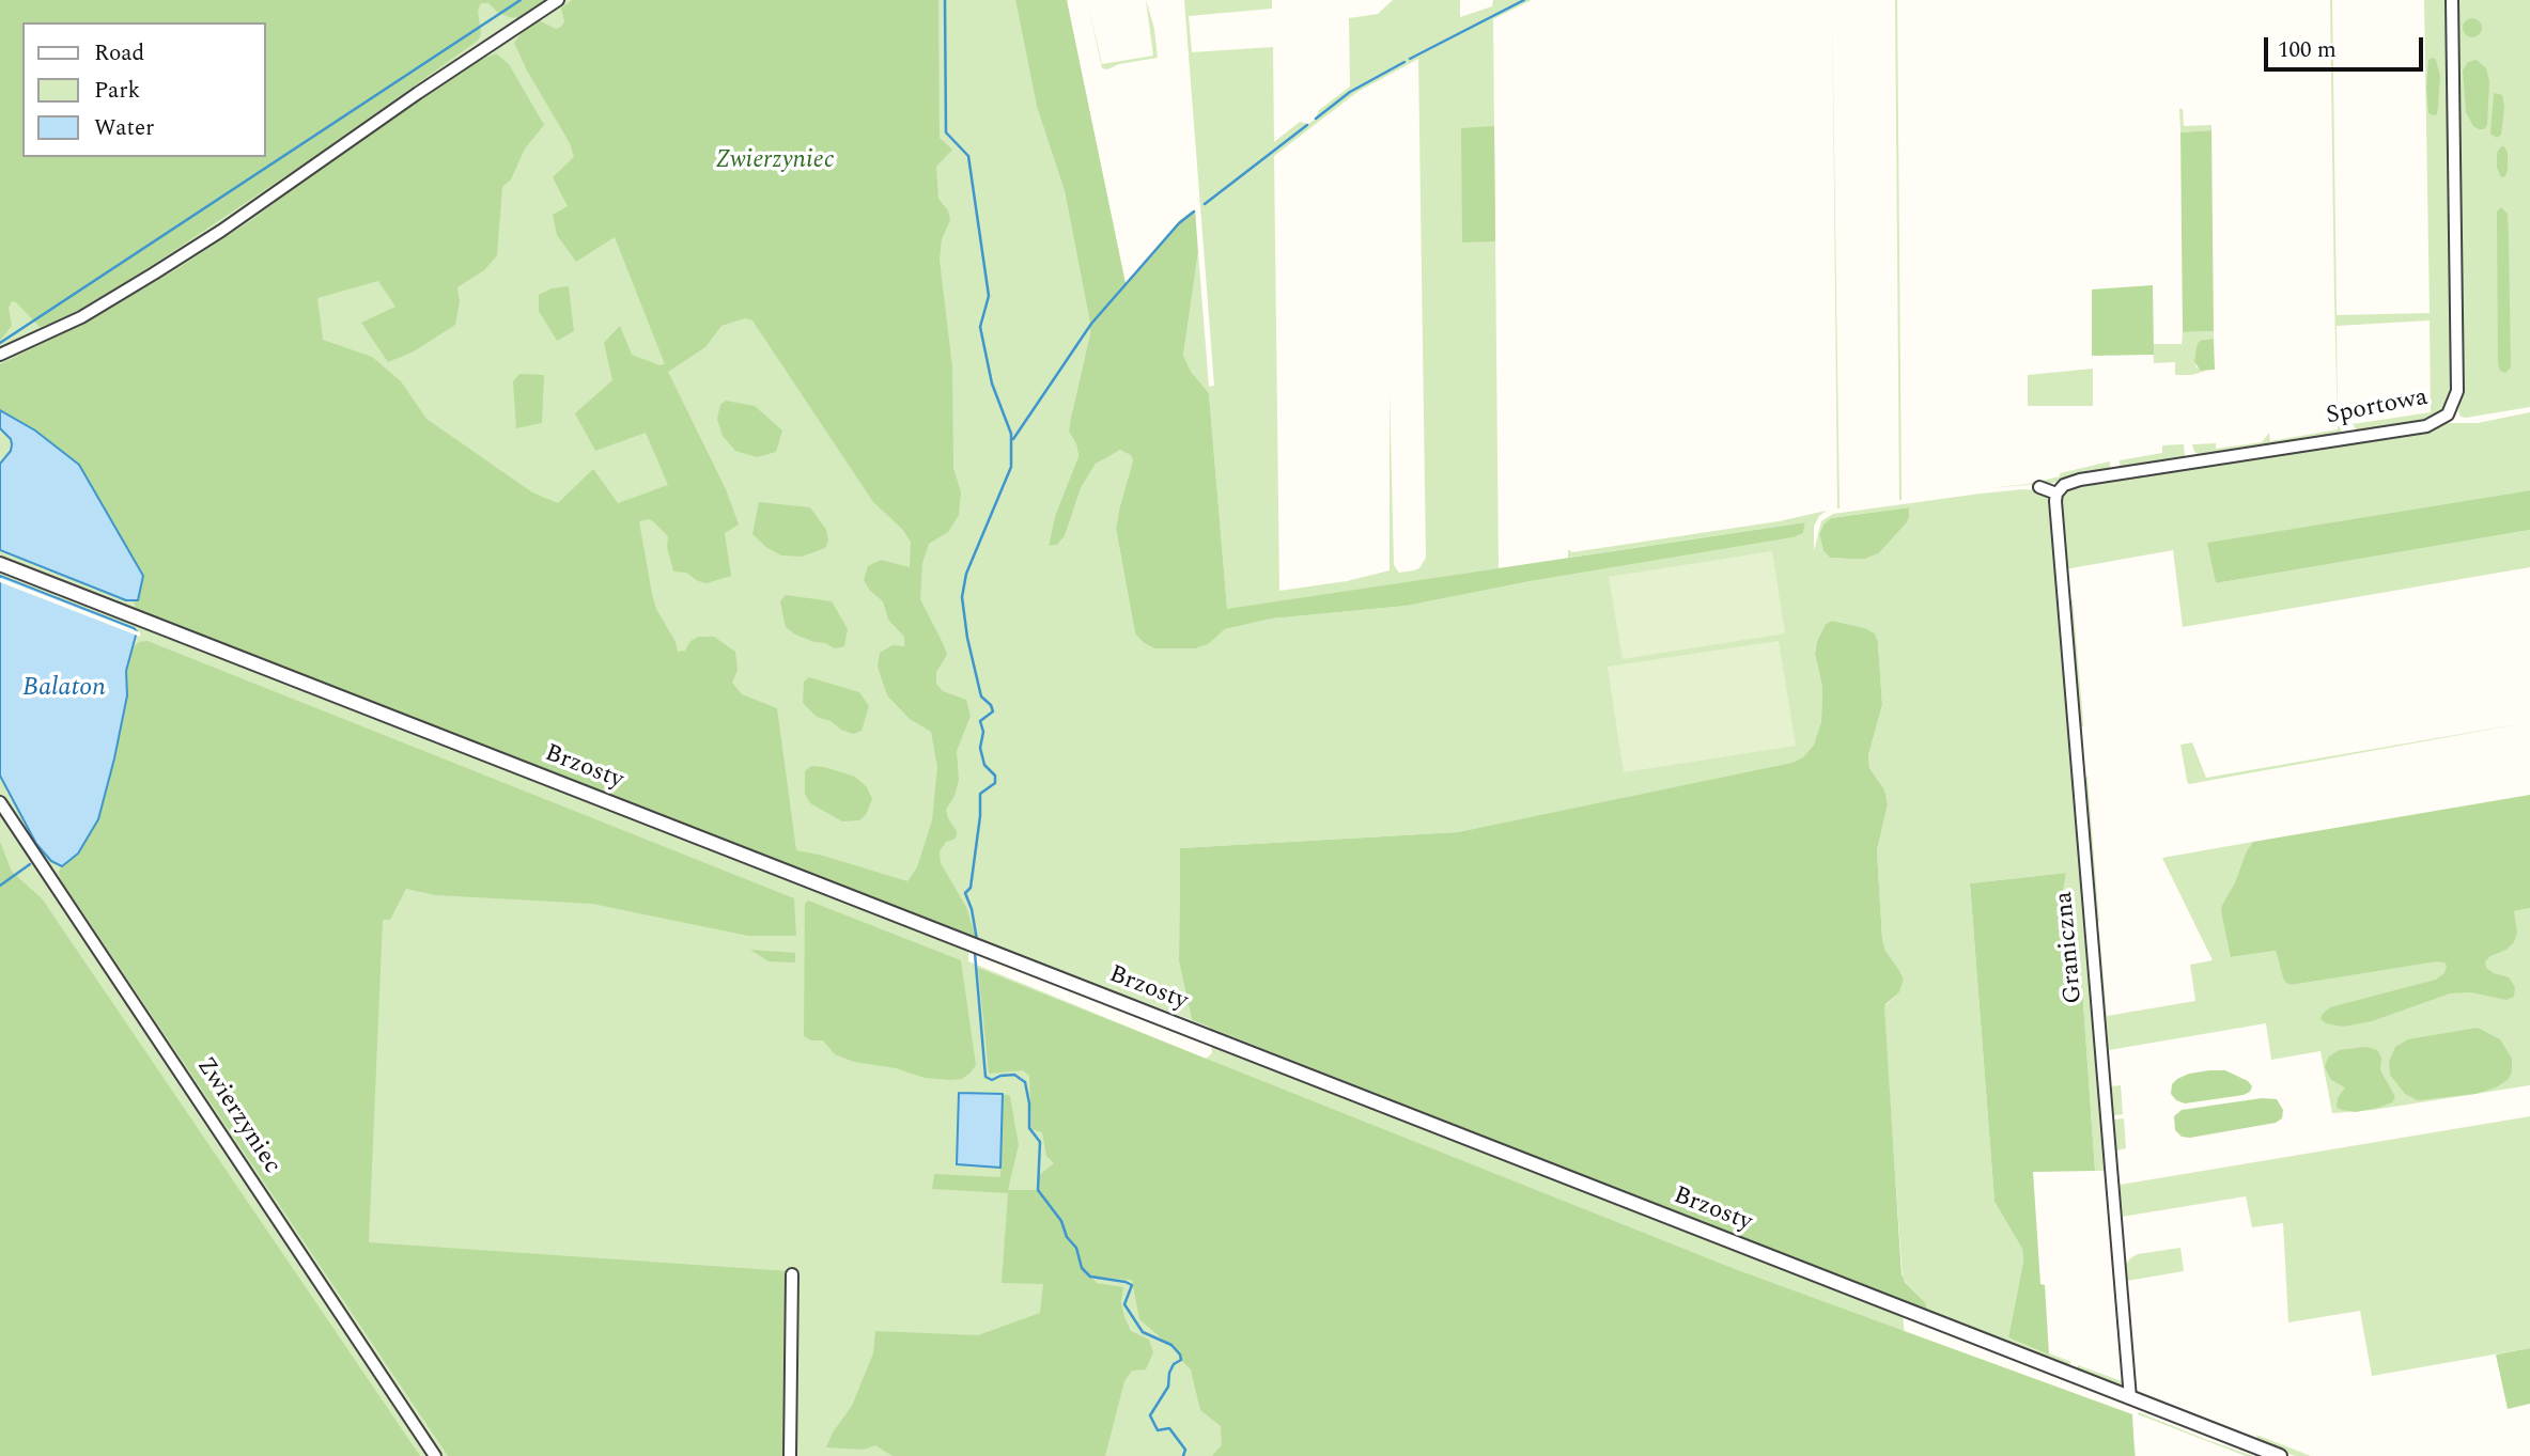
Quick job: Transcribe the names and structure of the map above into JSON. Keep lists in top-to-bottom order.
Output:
{
  "streets": {
    "street": [
      "Sportowa",
      "Brzosty",
      "Graniczna",
      "Zwierzyniec"
    ]
  },
  "crossings": [
    ["Sportowa", "Graniczna"],
    ["Brzosty", "Graniczna"]
  ],
  "water": ["Balaton"],
  "parks": ["Zwierzyniec"],
  "legend": ["Road", "Park", "Water"],
  "scale_bar": "100 m"
}
